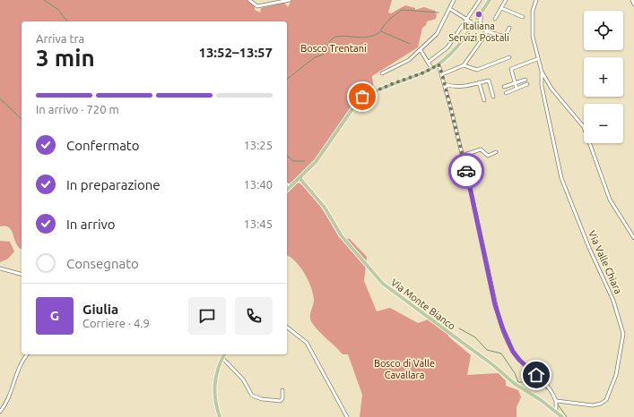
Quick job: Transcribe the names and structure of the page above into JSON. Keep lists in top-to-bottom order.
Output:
{
  "streets": {
    "main road": ["Via Monte Bianco"],
    "street": ["Via Valle Chiara"]
  },
  "parks": ["Bosco Trentani", "Bosco di Valle Cavallara"],
  "places": ["Italiana Servizi Postali"],
  "page": {
    "map_buttons": ["+", "−"],
    "heading": ["3 min", "Arriva tra", "13:52–13:57"],
    "panel": ["Giulia", "Corriere · 4.9"],
    "bar": "In arrivo · 720 m",
    "list": [
      ["Confermato", "13:25"],
      ["In preparazione", "13:40"],
      ["In arrivo", "13:45"],
      "Consegnato"
    ],
    "round": "G"
  }
}
